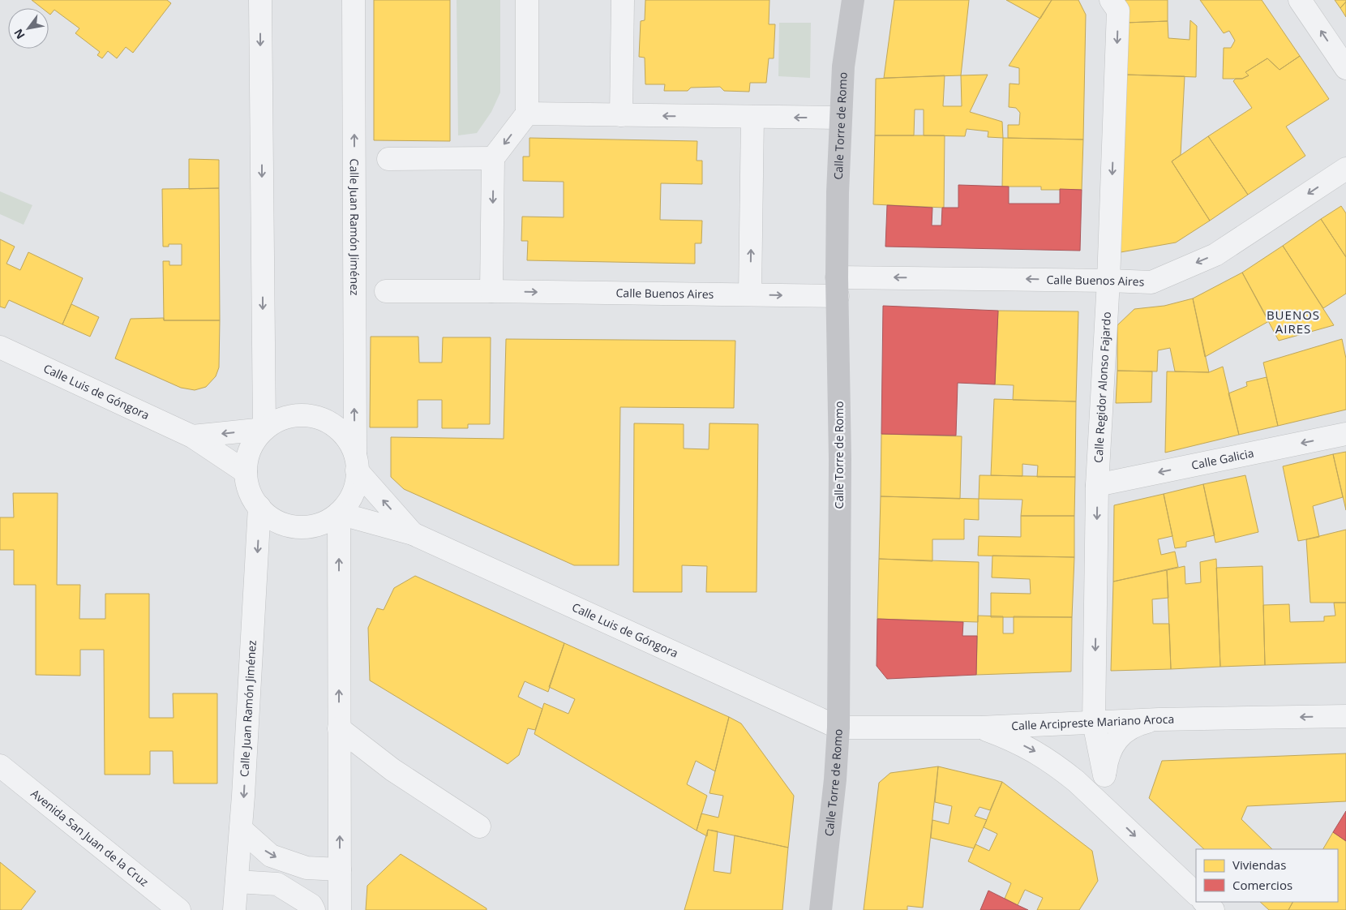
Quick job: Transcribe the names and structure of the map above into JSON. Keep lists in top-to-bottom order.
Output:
{
  "streets": {
    "main road": ["Calle Torre de Romo"],
    "street": [
      "Calle Juan Ramón Jiménez",
      "Calle Buenos Aires",
      "Calle Regidor Alonso Fajardo",
      "Calle Luis de Góngora",
      "Calle Galicia",
      "Calle Arcipreste Mariano Aroca",
      "Avenida San Juan de la Cruz"
    ]
  },
  "crossings": [
    ["Calle Torre de Romo", "Calle Buenos Aires"],
    ["Calle Torre de Romo", "Calle Luis de Góngora"],
    ["Calle Torre de Romo", "Calle Arcipreste Mariano Aroca"],
    ["Calle Juan Ramón Jiménez", "Calle Luis de Góngora"],
    ["Calle Buenos Aires", "Calle Regidor Alonso Fajardo"],
    ["Calle Regidor Alonso Fajardo", "Calle Galicia"],
    ["Calle Regidor Alonso Fajardo", "Calle Arcipreste Mariano Aroca"],
    ["Calle Luis de Góngora", "Calle Arcipreste Mariano Aroca"]
  ],
  "one_way": ["Calle Regidor Alonso Fajardo", "Calle Galicia", "Calle Arcipreste Mariano Aroca"],
  "districts": ["BUENOS AIRES"],
  "legend": ["Viviendas", "Comercios"],
  "north": "bottom left"
}
